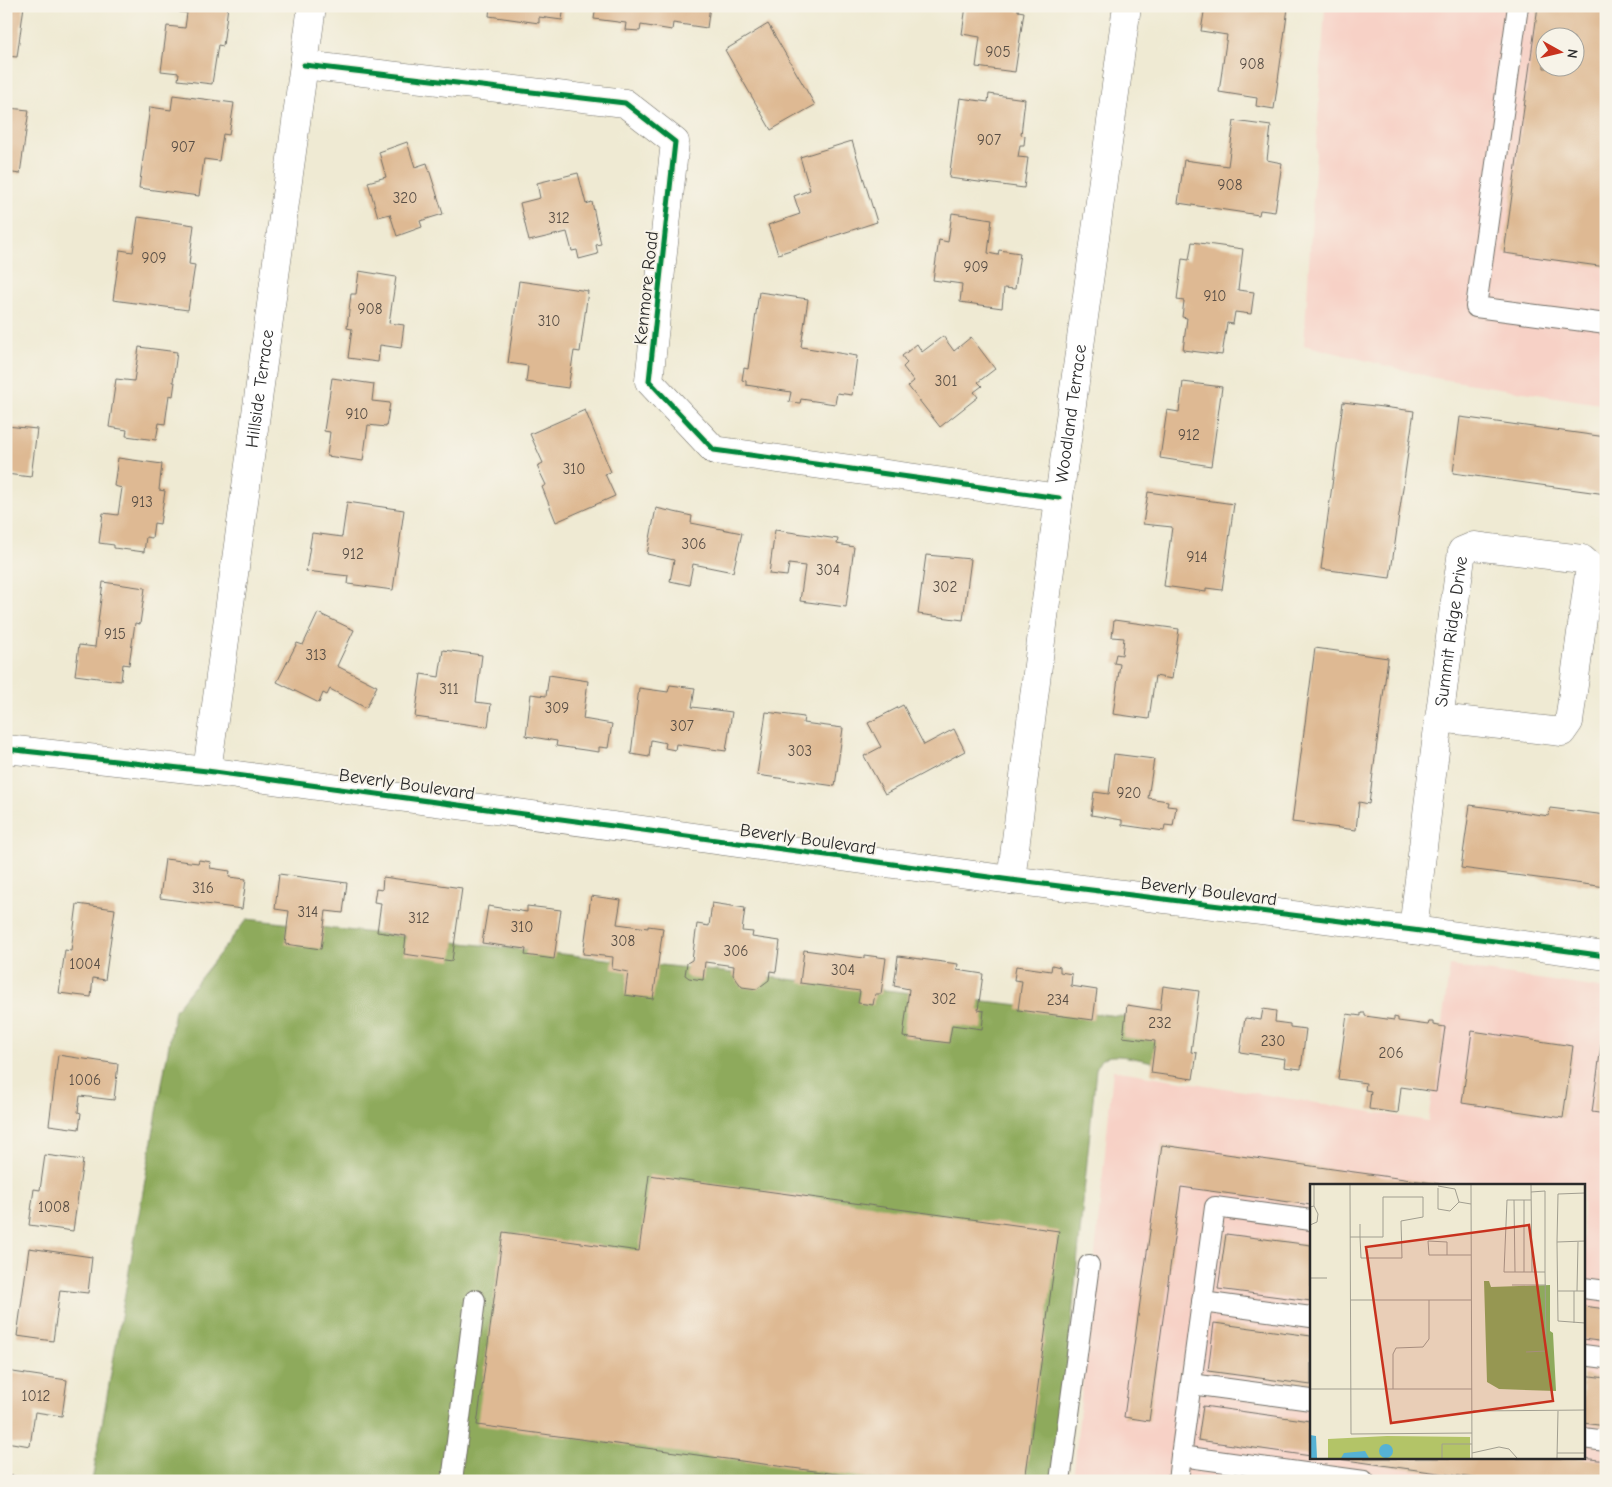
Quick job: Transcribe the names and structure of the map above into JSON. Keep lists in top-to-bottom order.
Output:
{
  "streets": {
    "street": [
      "Kenmore Road",
      "Hillside Terrace",
      "Woodland Terrace",
      "Summit Ridge Drive",
      "Beverly Boulevard"
    ]
  },
  "crossings": [
    ["Kenmore Road", "Hillside Terrace"],
    ["Kenmore Road", "Woodland Terrace"],
    ["Hillside Terrace", "Beverly Boulevard"],
    ["Woodland Terrace", "Beverly Boulevard"],
    ["Summit Ridge Drive", "Beverly Boulevard"]
  ],
  "house_numbers": [
    "905",
    "908",
    "907",
    "907",
    "908",
    "320",
    "312",
    "909",
    "909",
    "910",
    "908",
    "310",
    "301",
    "910",
    "912",
    "310",
    "913",
    "306",
    "912",
    "914",
    "304",
    "302",
    "915",
    "313",
    "311",
    "309",
    "307",
    "303",
    "920",
    "316",
    "314",
    "312",
    "310",
    "308",
    "306",
    "1004",
    "304",
    "302",
    "234",
    "232",
    "230",
    "206",
    "1006",
    "1008",
    "1012"
  ],
  "north": "right"
}
